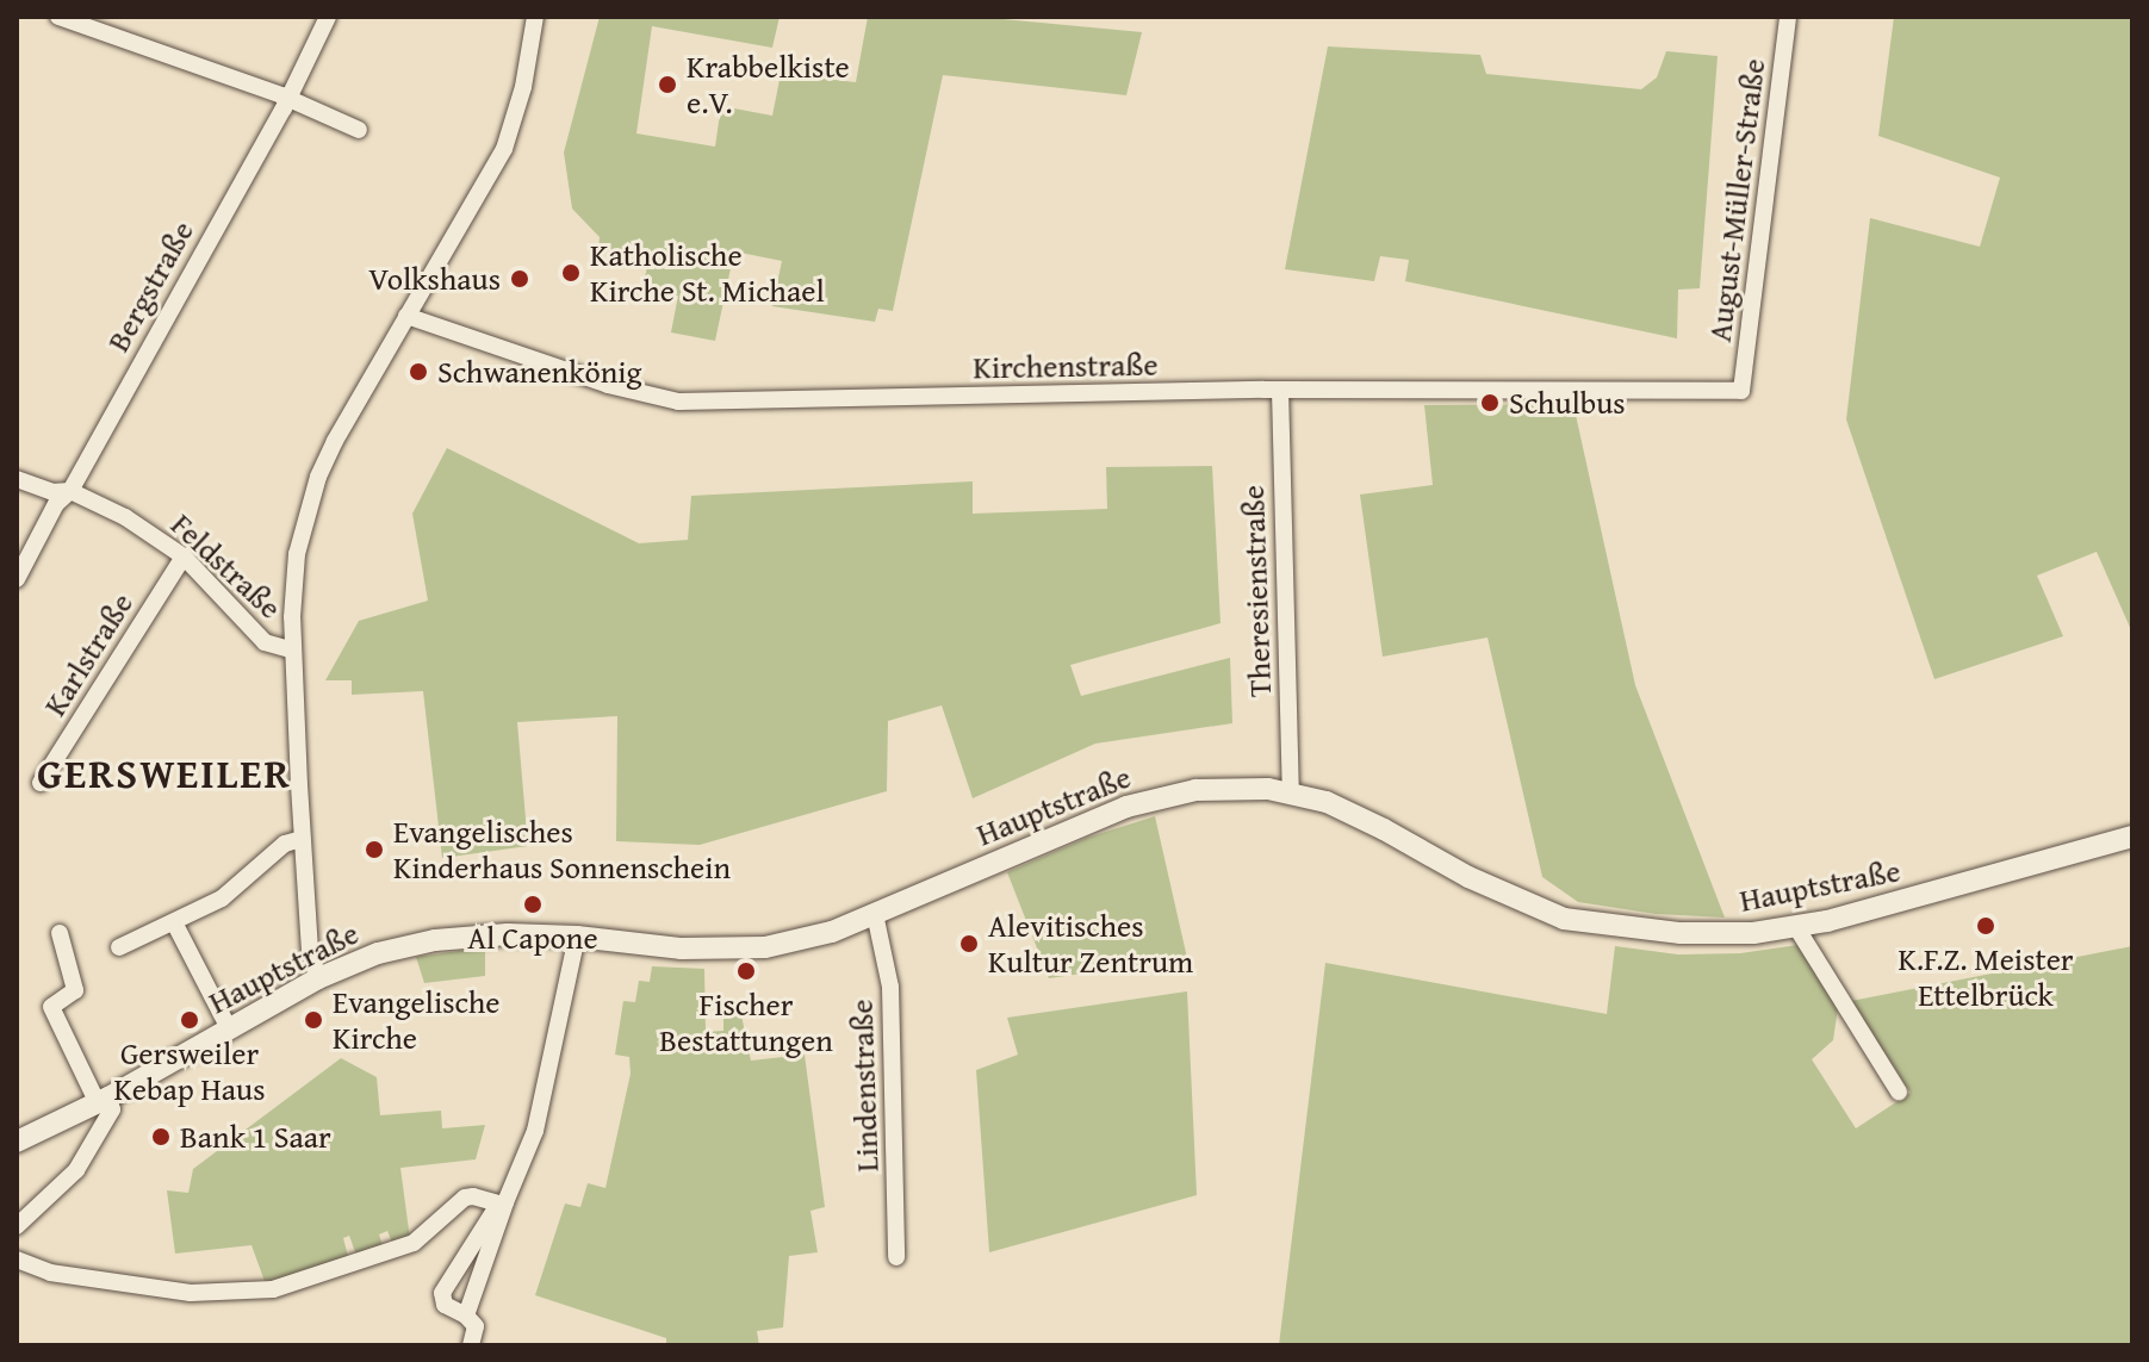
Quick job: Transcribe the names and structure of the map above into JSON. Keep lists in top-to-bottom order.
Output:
{
  "streets": {
    "main road": ["Hauptstraße"],
    "street": [
      "August-Müller-Straße",
      "Bergstraße",
      "Kirchenstraße",
      "Feldstraße",
      "Theresienstraße",
      "Karlstraße",
      "Lindenstraße"
    ]
  },
  "crossings": [
    ["August-Müller-Straße", "Kirchenstraße"],
    ["Bergstraße", "Feldstraße"],
    ["Kirchenstraße", "Theresienstraße"],
    ["Feldstraße", "Karlstraße"],
    ["Theresienstraße", "Hauptstraße"],
    ["Hauptstraße", "Lindenstraße"]
  ],
  "districts": ["GERSWEILER"],
  "places": [
    "Krabbelkiste e.V.",
    "Katholische Kirche St. Michael",
    "Volkshaus",
    "Schwanenkönig",
    "Schulbus",
    "Evangelisches Kinderhaus Sonnenschein",
    "Al Capone",
    "K.F.Z. Meister Ettelbrück",
    "Alevitisches Kultur Zentrum",
    "Fischer Bestattungen",
    "Gersweiler Kebap Haus",
    "Evangelische Kirche",
    "Bank 1 Saar"
  ]
}
